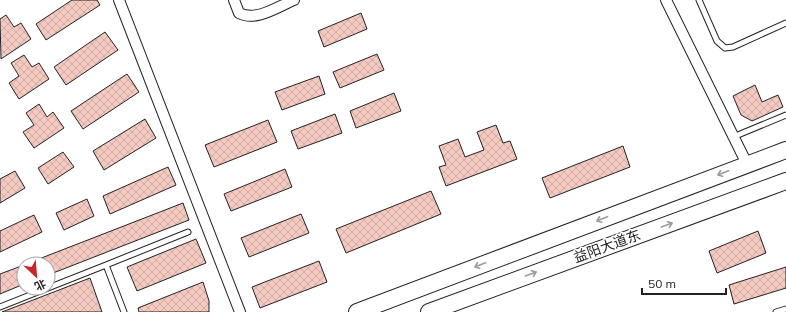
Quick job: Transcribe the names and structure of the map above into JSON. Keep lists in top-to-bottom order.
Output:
{
  "streets": {
    "main road": ["益阳大道东"]
  },
  "scale_bar": "50 m",
  "north": "bottom right"
}
